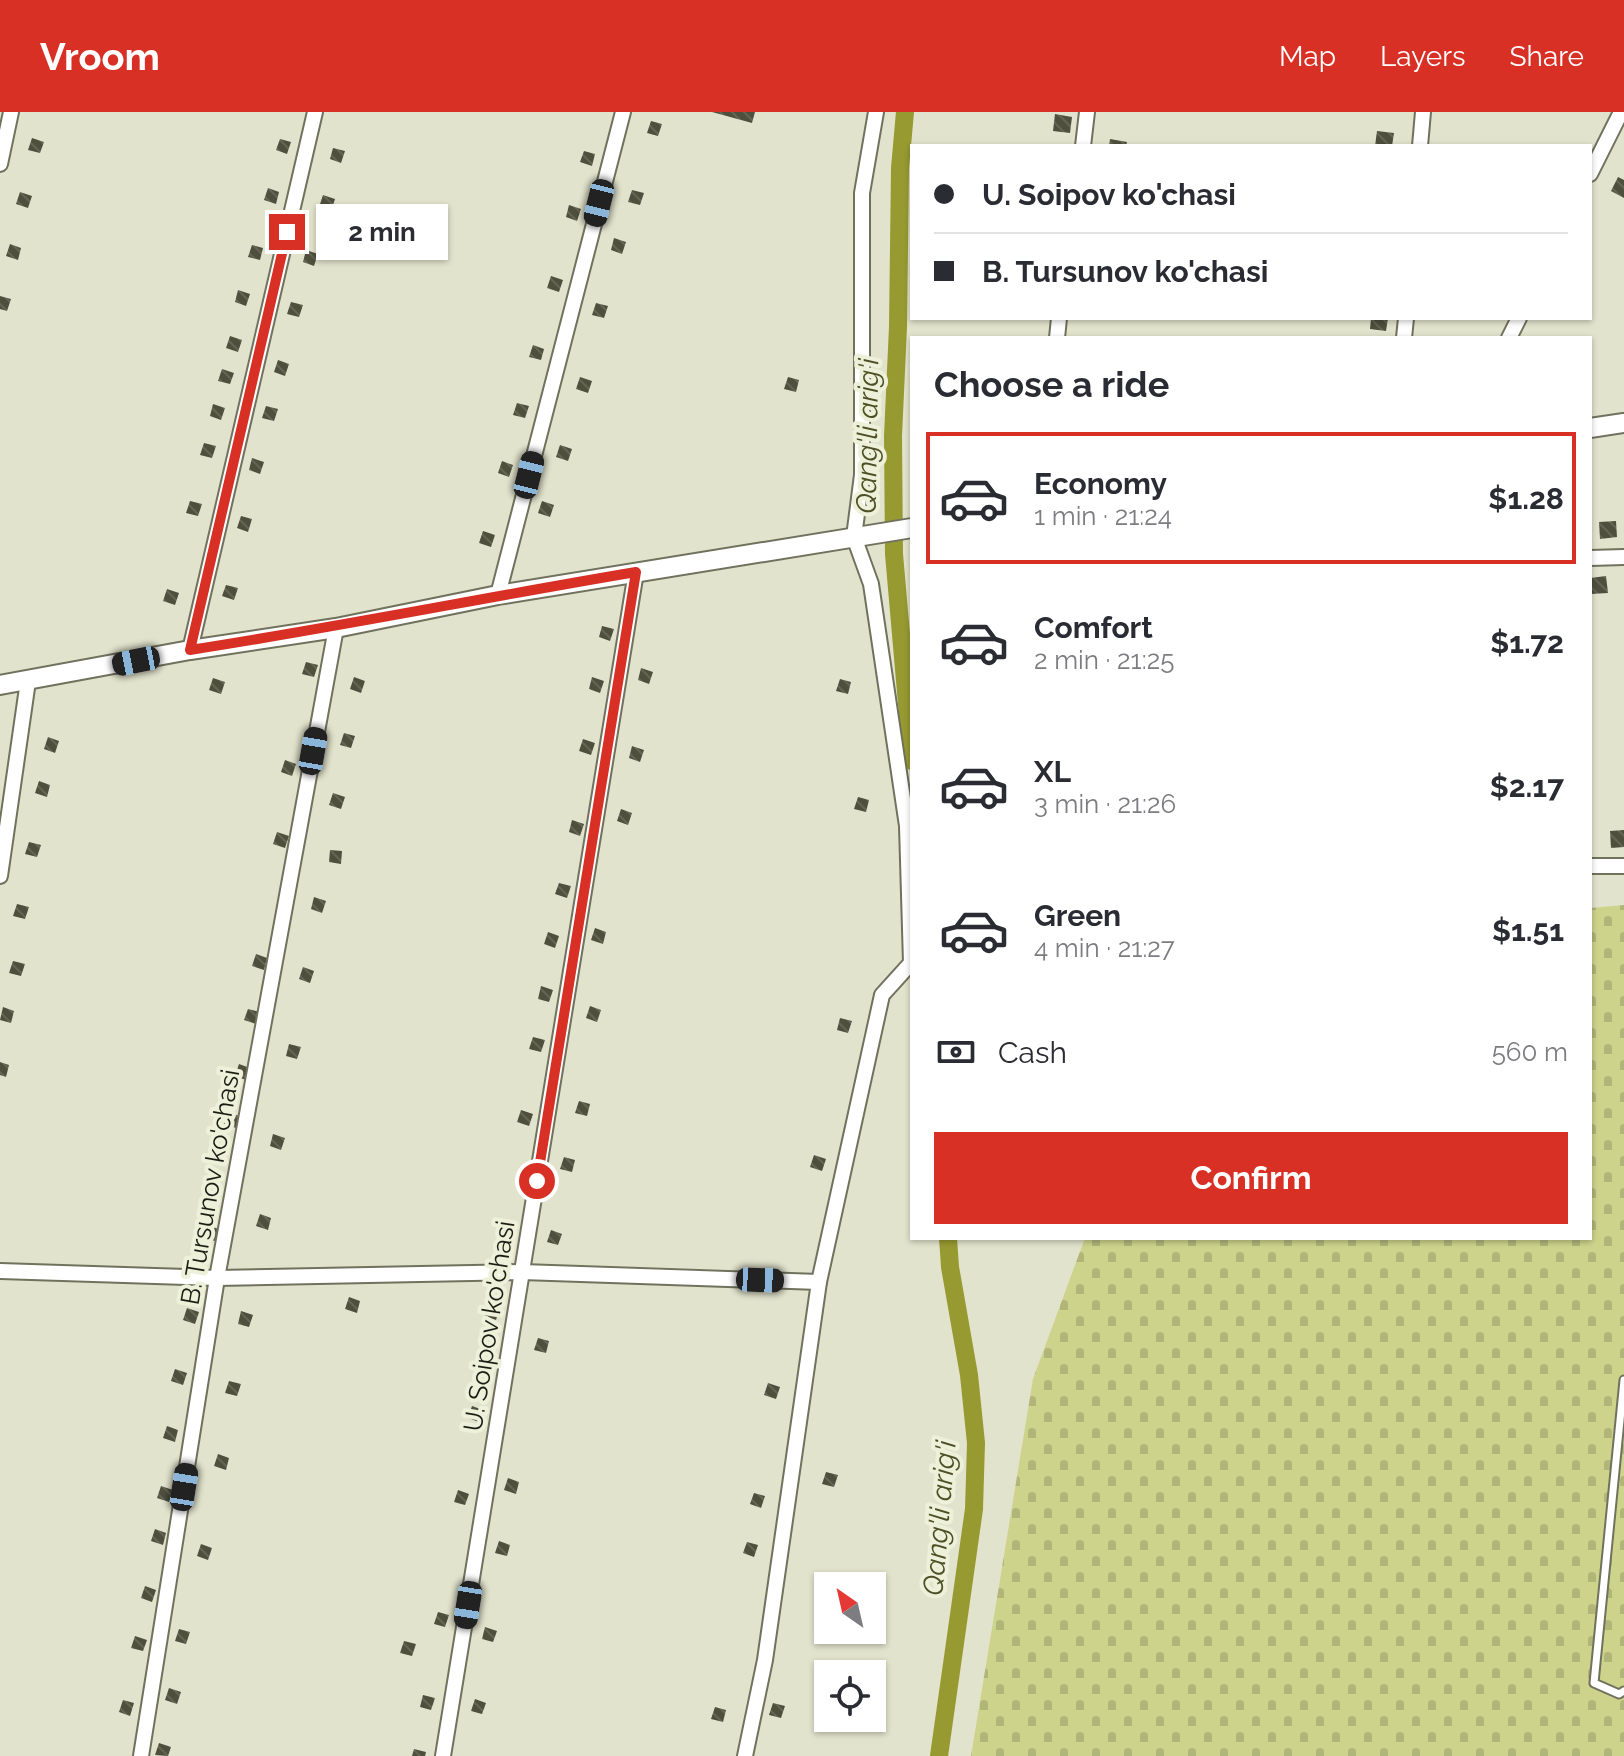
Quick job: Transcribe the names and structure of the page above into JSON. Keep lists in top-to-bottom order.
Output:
{
  "streets": {
    "street": ["B. Tursunov ko'chasi", "U. Soipov ko'chasi"]
  },
  "water": ["Qang'li arig'i"],
  "north": "top left",
  "page": {
    "header": "Vroom",
    "nav": ["Map", "Layers", "Share"],
    "banner": ["U. Soipov ko'chasi", "B. Tursunov ko'chasi"],
    "bubble": "2 min",
    "heading": "Choose a ride",
    "list": [
      {
        "name": "Economy",
        "note": "1 min · 21:24",
        "value": "$1.28"
      },
      {
        "name": "Comfort",
        "note": "2 min · 21:25",
        "value": "$1.72"
      },
      {
        "name": "XL",
        "note": "3 min · 21:26",
        "value": "$2.17"
      },
      {
        "name": "Green",
        "note": "4 min · 21:27",
        "value": "$1.51"
      }
    ],
    "pay": ["Cash", "560 m"],
    "buttons": "Confirm"
  }
}
